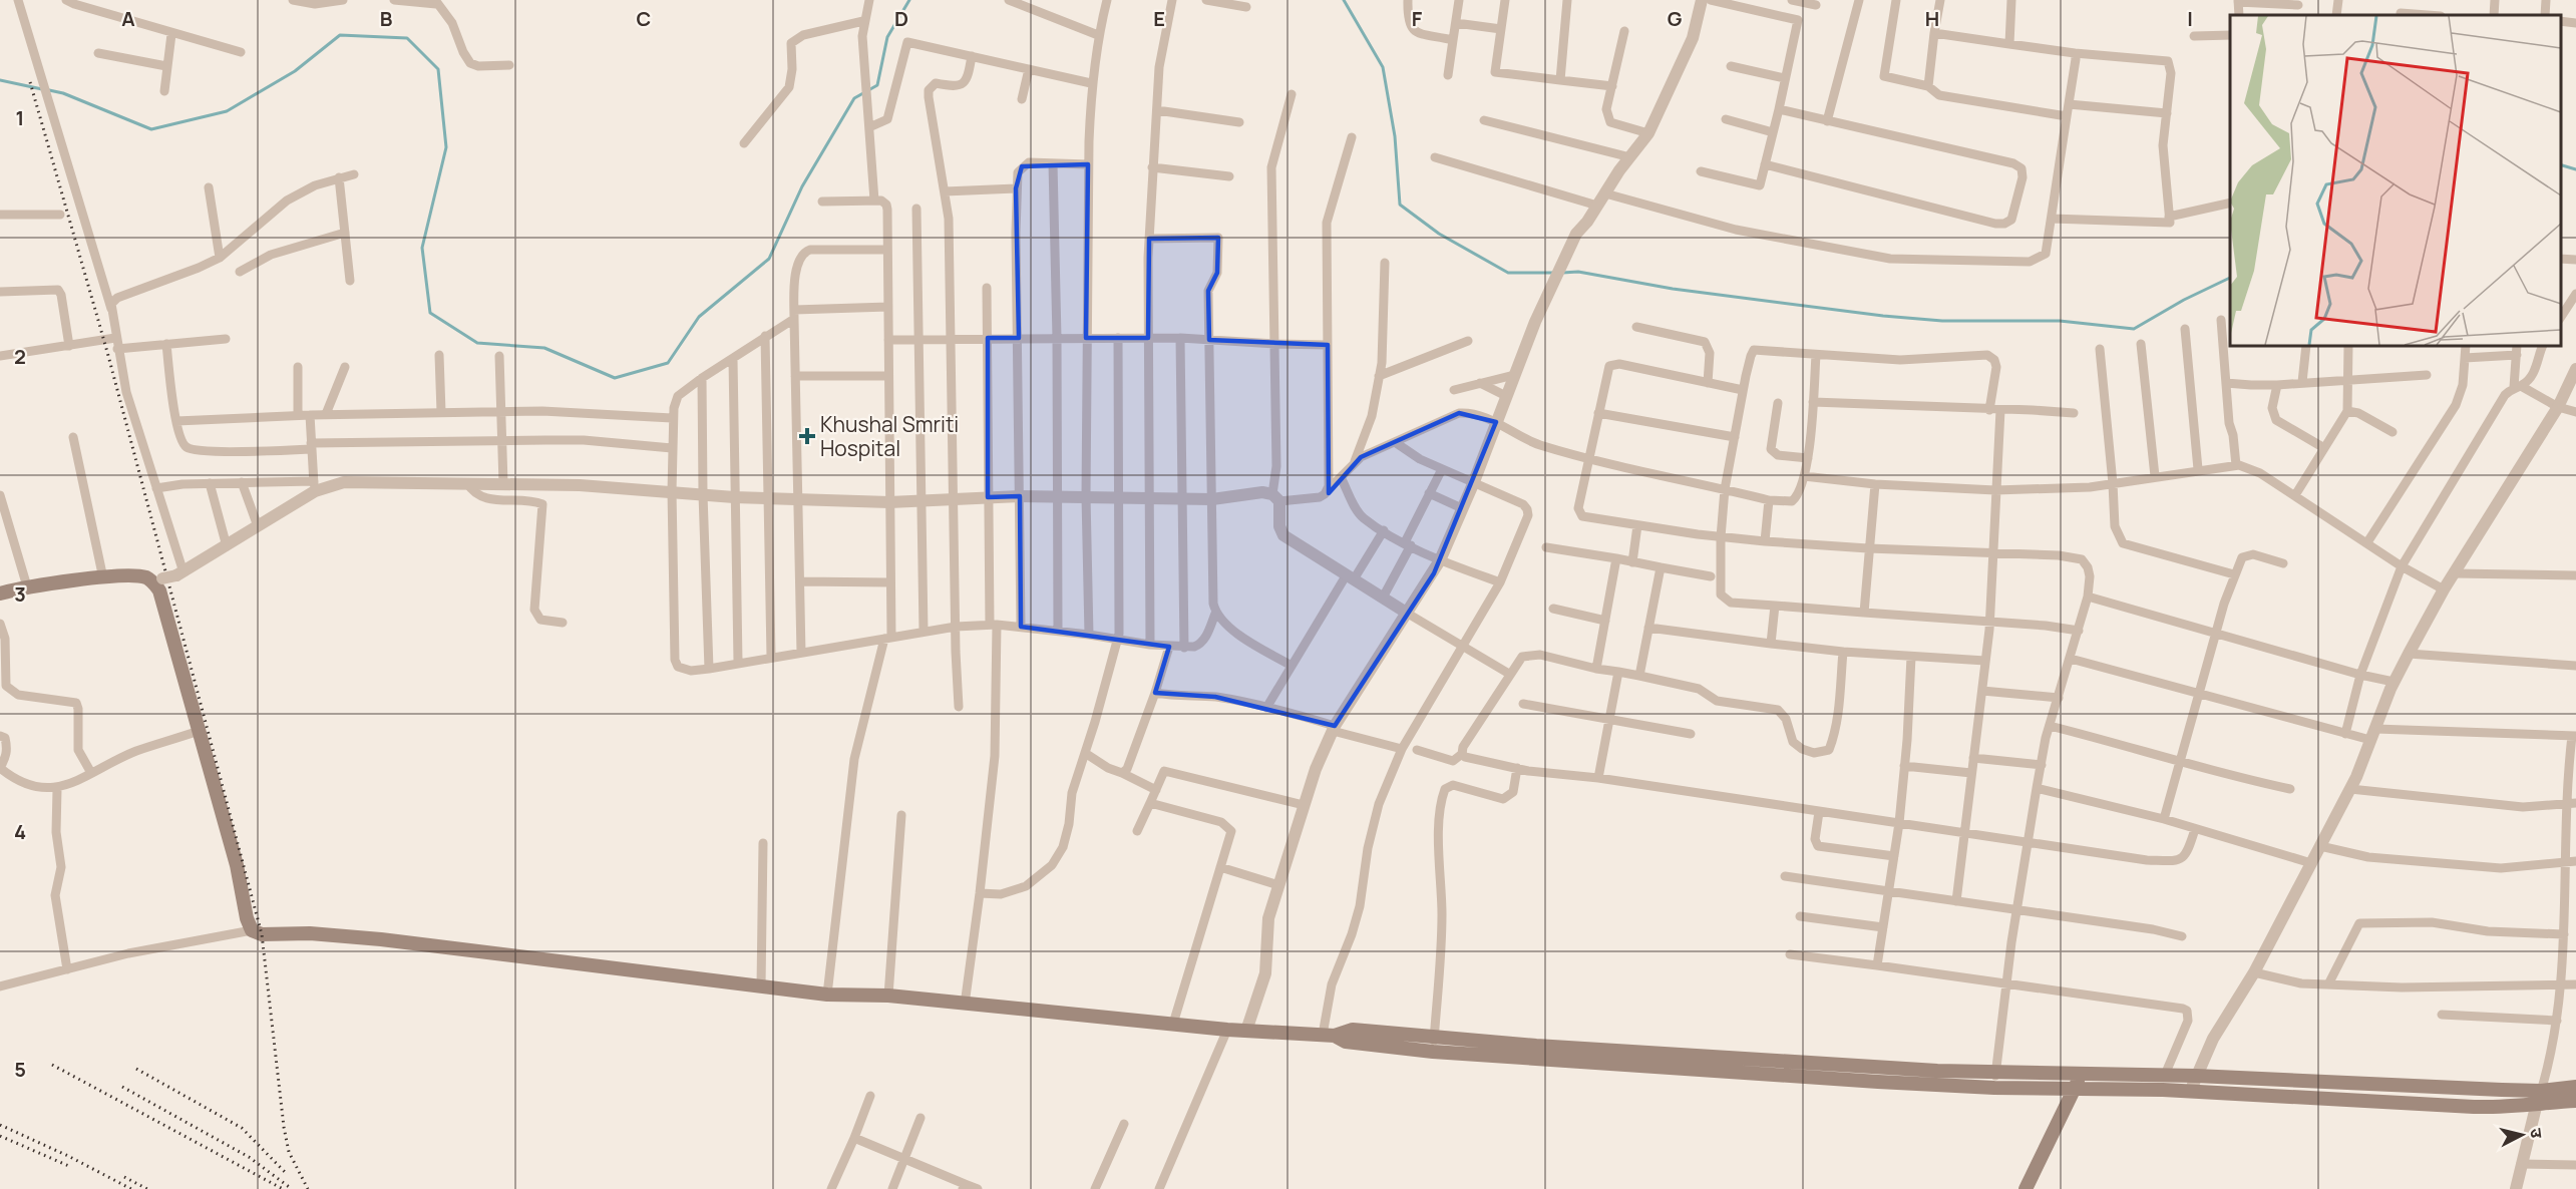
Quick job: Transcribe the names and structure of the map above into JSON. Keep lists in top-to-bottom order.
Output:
{
  "places": {
    "health": ["Khushal Smriti Hospital"]
  },
  "north": "right",
  "grid": {
    "columns": [
      "A",
      "B",
      "C",
      "D",
      "E",
      "F",
      "G",
      "H",
      "I"
    ],
    "rows": [
      "1",
      "2",
      "3",
      "4",
      "5"
    ]
  }
}
